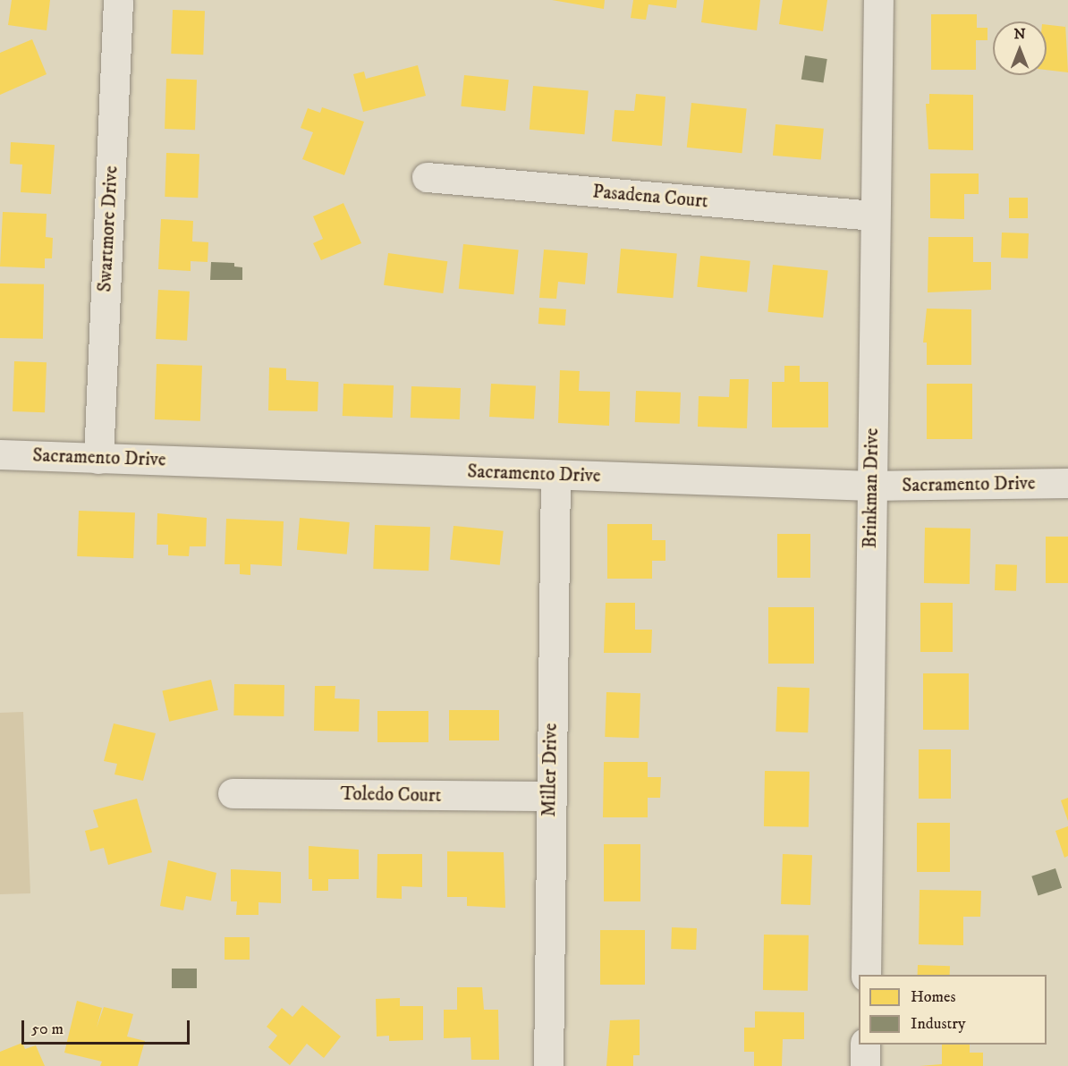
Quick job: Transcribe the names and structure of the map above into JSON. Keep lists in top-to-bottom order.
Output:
{
  "streets": {
    "street": [
      "Pasadena Court",
      "Swartmore Drive",
      "Sacramento Drive",
      "Brinkman Drive",
      "Miller Drive",
      "Toledo Court"
    ]
  },
  "crossings": [
    ["Pasadena Court", "Brinkman Drive"],
    ["Swartmore Drive", "Sacramento Drive"],
    ["Sacramento Drive", "Brinkman Drive"],
    ["Sacramento Drive", "Miller Drive"],
    ["Miller Drive", "Toledo Court"]
  ],
  "legend": ["Homes", "Industry"],
  "scale_bar": "50 m",
  "north": "top"
}
